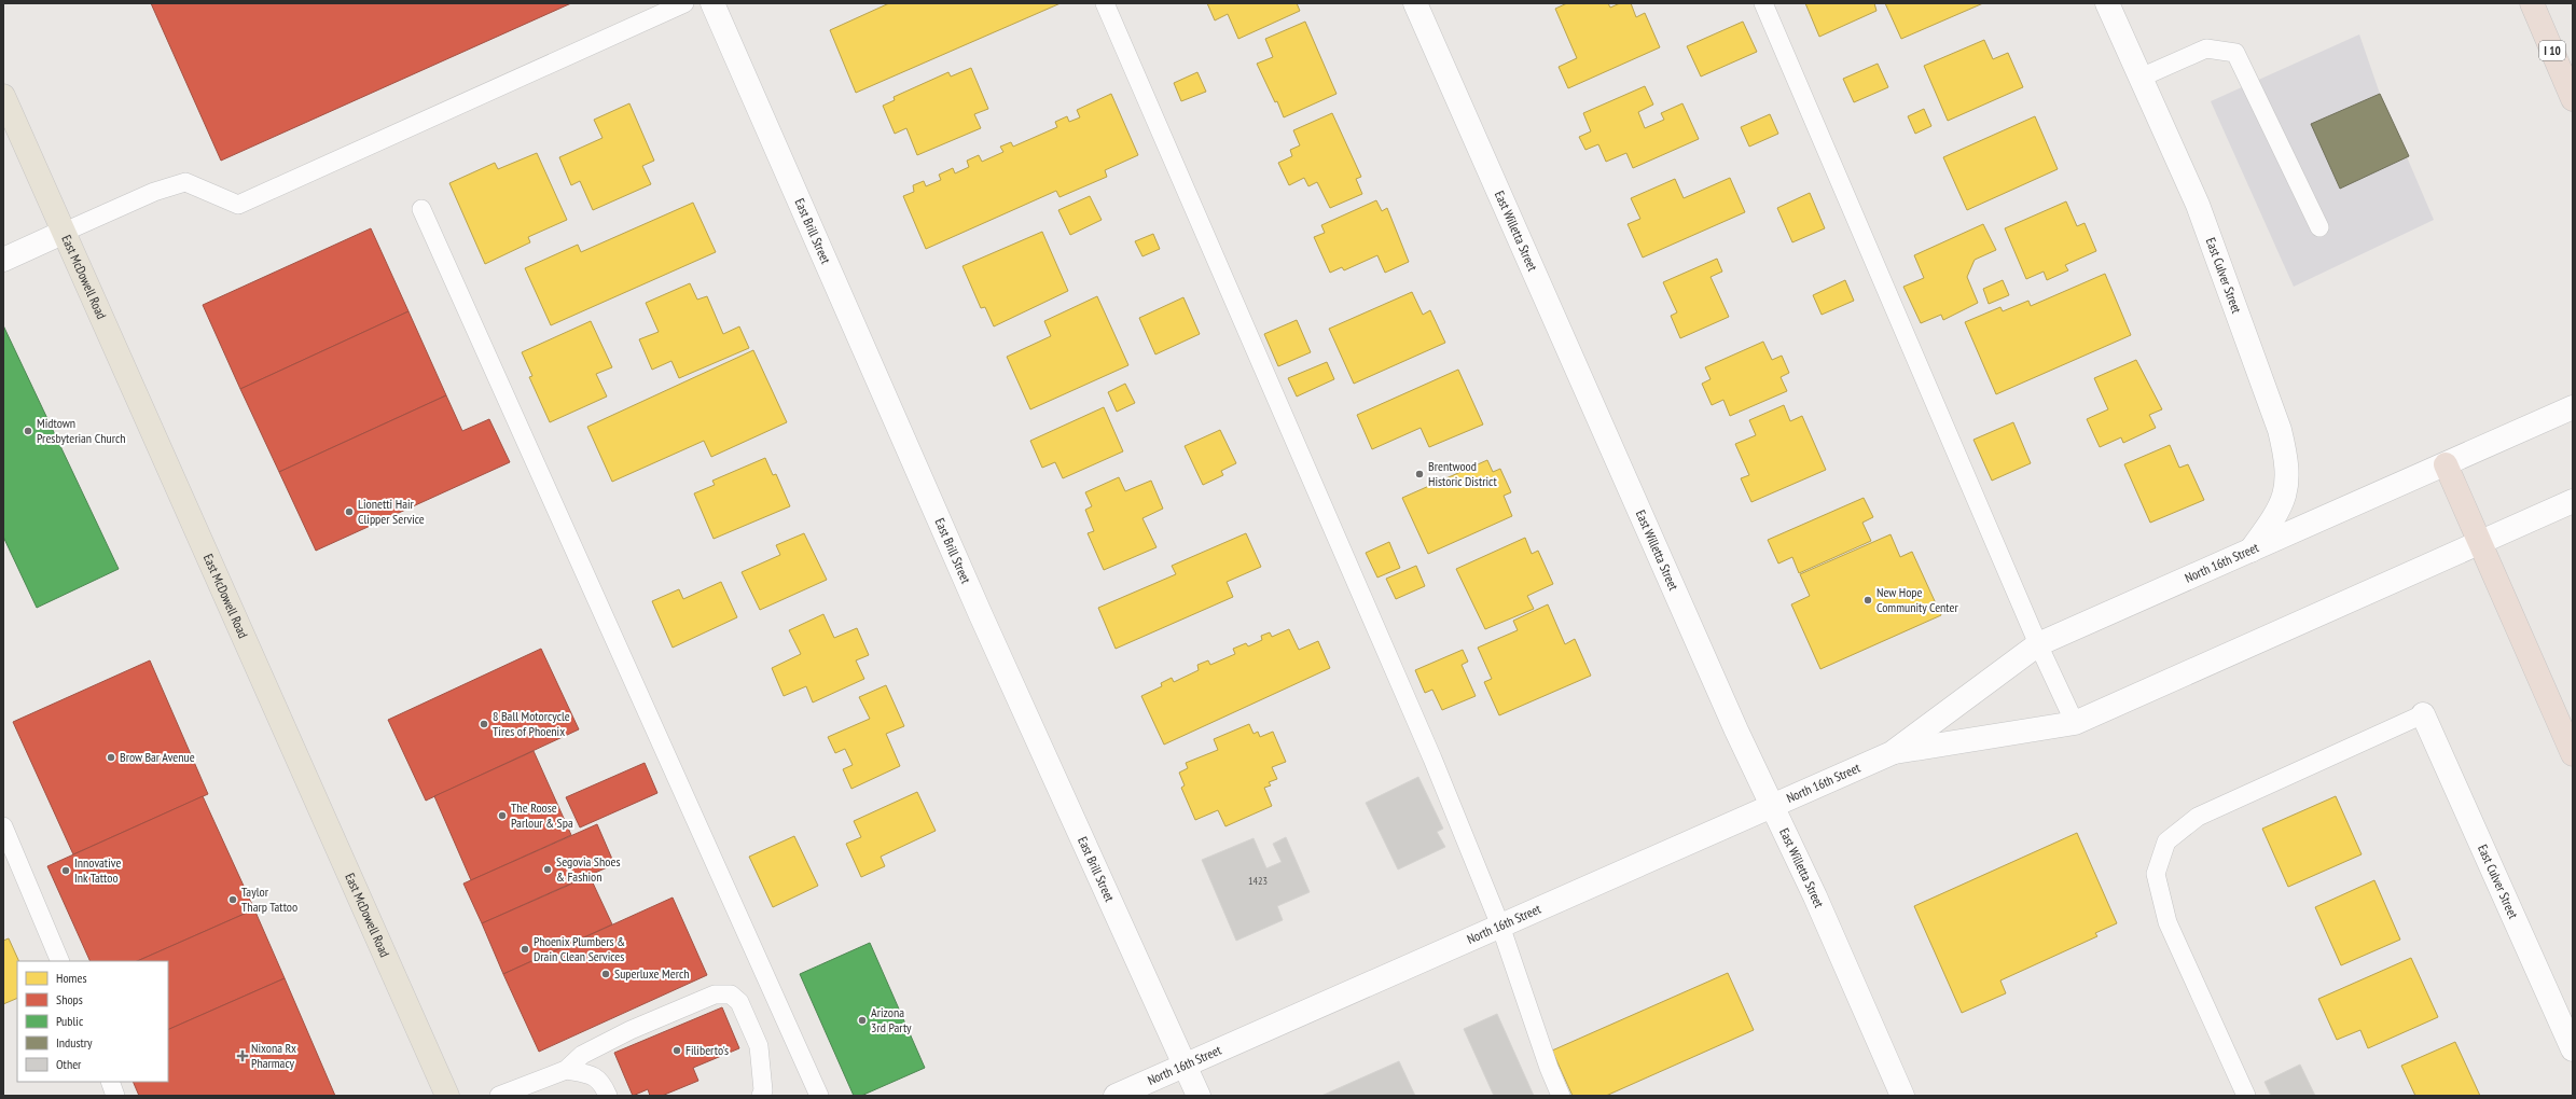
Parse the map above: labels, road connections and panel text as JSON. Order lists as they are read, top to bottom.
{
  "streets": {
    "highway": ["I 10"],
    "main road": ["East McDowell Road"],
    "street": [
      "East Willetta Street",
      "East Brill Street",
      "East Culver Street",
      "North 16th Street"
    ]
  },
  "crossings": [
    ["East Willetta Street", "North 16th Street"],
    ["East Brill Street", "North 16th Street"],
    ["East Culver Street", "North 16th Street"]
  ],
  "places": {
    "other": [
      "Midtown Presbyterian Church",
      "Brentwood Historic District",
      "Lionetti Hair Clipper Service",
      "New Hope Community Center",
      "8 Ball Motorcycle Tires of Phoenix",
      "Brow Bar Avenue",
      "The Roose Parlour & Spa",
      "Segovia Shoes & Fashion",
      "Innovative Ink Tattoo",
      "Taylor Tharp Tattoo",
      "Phoenix Plumbers & Drain Clean Services",
      "Superluxe Merch",
      "Arizona 3rd Party",
      "Filiberto's"
    ],
    "health": ["Nixona Rx Pharmacy"]
  },
  "house_numbers": ["1423"],
  "legend": [
    "Homes",
    "Shops",
    "Public",
    "Industry",
    "Other"
  ]
}
